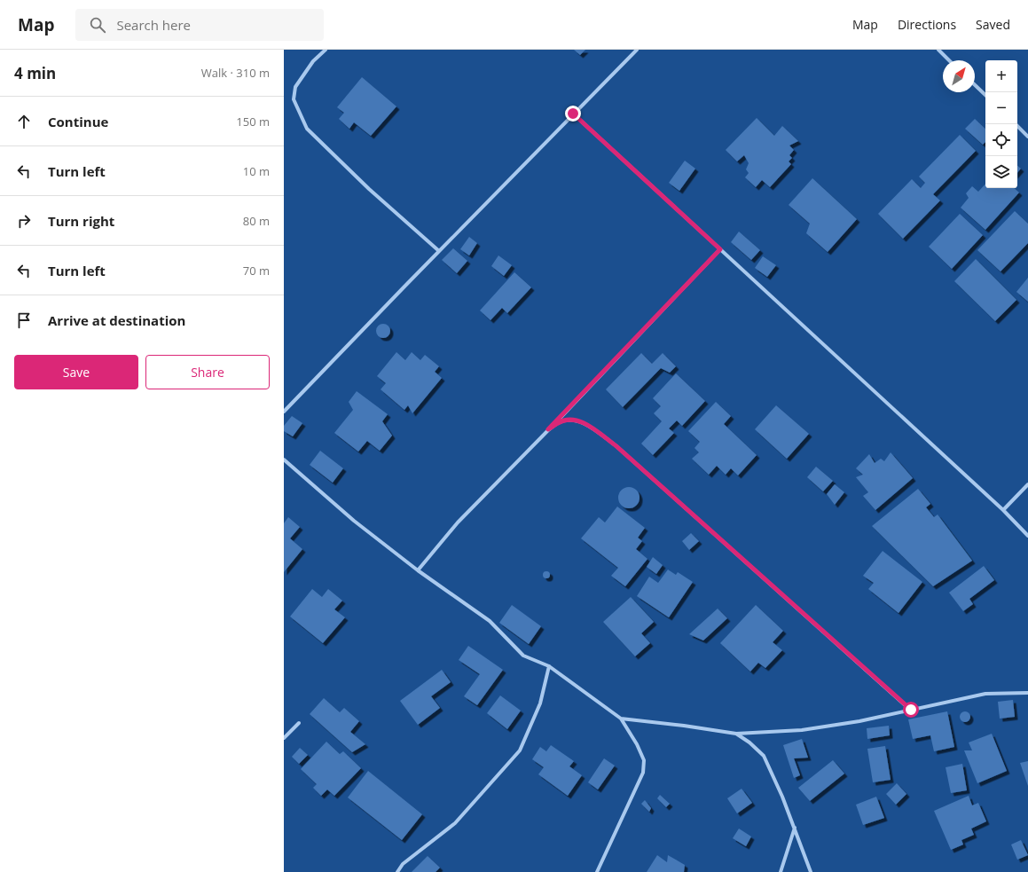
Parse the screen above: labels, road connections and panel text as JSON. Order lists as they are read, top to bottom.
{
  "north": "top right",
  "page": {
    "header": "Map",
    "search": "Search here",
    "nav": ["Map", "Directions", "Saved"],
    "heading": ["4 min", "Walk · 310 m"],
    "map_buttons": ["+", "−"],
    "list": [
      ["Continue", "150 m"],
      ["Turn left", "10 m"],
      ["Turn right", "80 m"],
      ["Turn left", "70 m"],
      "Arrive at destination"
    ],
    "buttons": ["Save", "Share"]
  }
}
